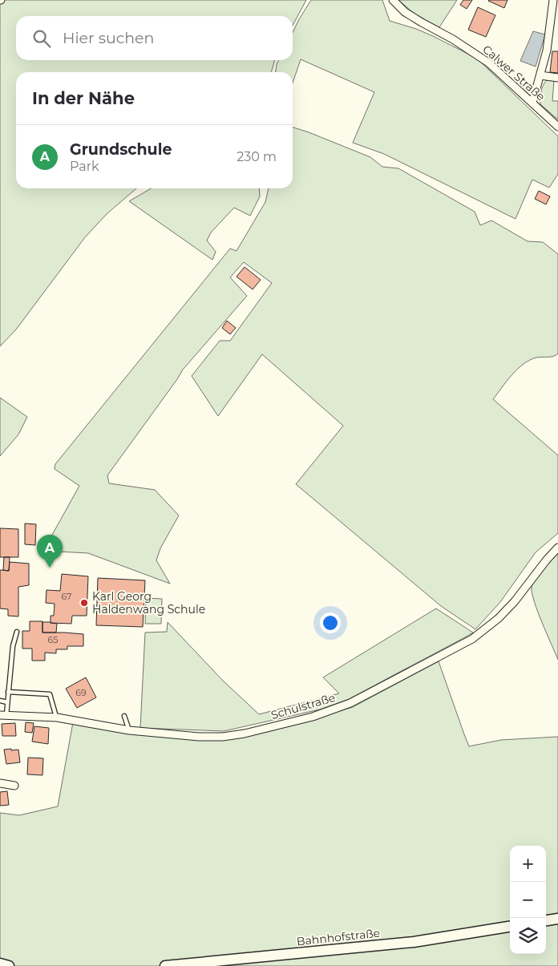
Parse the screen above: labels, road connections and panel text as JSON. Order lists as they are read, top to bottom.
{
  "streets": {
    "street": ["Calwer Straße", "Schulstraße", "Bahnhofstraße"]
  },
  "places": ["Karl Georg Haldenwang Schule"],
  "house_numbers": ["67", "65", "69"],
  "page": {
    "search": "Hier suchen",
    "heading": "In der Nähe",
    "list": [
      {
        "mark": "A",
        "name": "Grundschule",
        "note": "Park",
        "value": "230 m"
      }
    ],
    "pins": "A",
    "map_buttons": ["+", "−"]
  }
}
